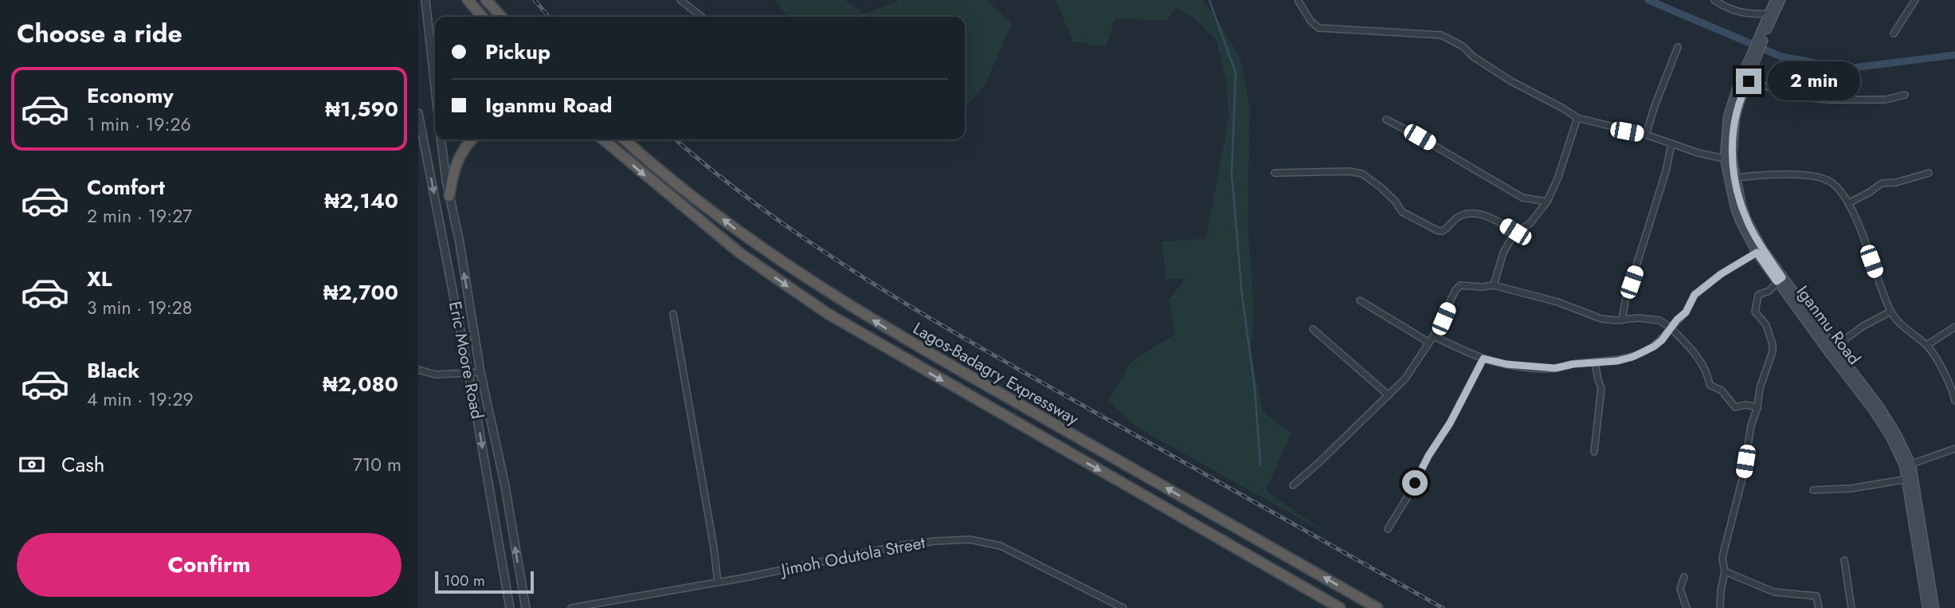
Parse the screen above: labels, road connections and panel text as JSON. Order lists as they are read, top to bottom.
{
  "streets": {
    "highway": ["Lagos-Badagry Expressway"],
    "main road": ["Iganmu Road"],
    "street": ["Eric Moore Road", "Jimoh Odutola Street"]
  },
  "scale_bar": "100 m",
  "page": {
    "heading": "Choose a ride",
    "banner": ["Pickup", "Iganmu Road"],
    "bubble": "2 min",
    "list": [
      {
        "name": "Economy",
        "note": "1 min · 19:26",
        "value": "₦1,590"
      },
      {
        "name": "Comfort",
        "note": "2 min · 19:27",
        "value": "₦2,140"
      },
      {
        "name": "XL",
        "note": "3 min · 19:28",
        "value": "₦2,700"
      },
      {
        "name": "Black",
        "note": "4 min · 19:29",
        "value": "₦2,080"
      }
    ],
    "pay": ["Cash", "710 m"],
    "buttons": "Confirm",
    "scale": "100 m"
  }
}
